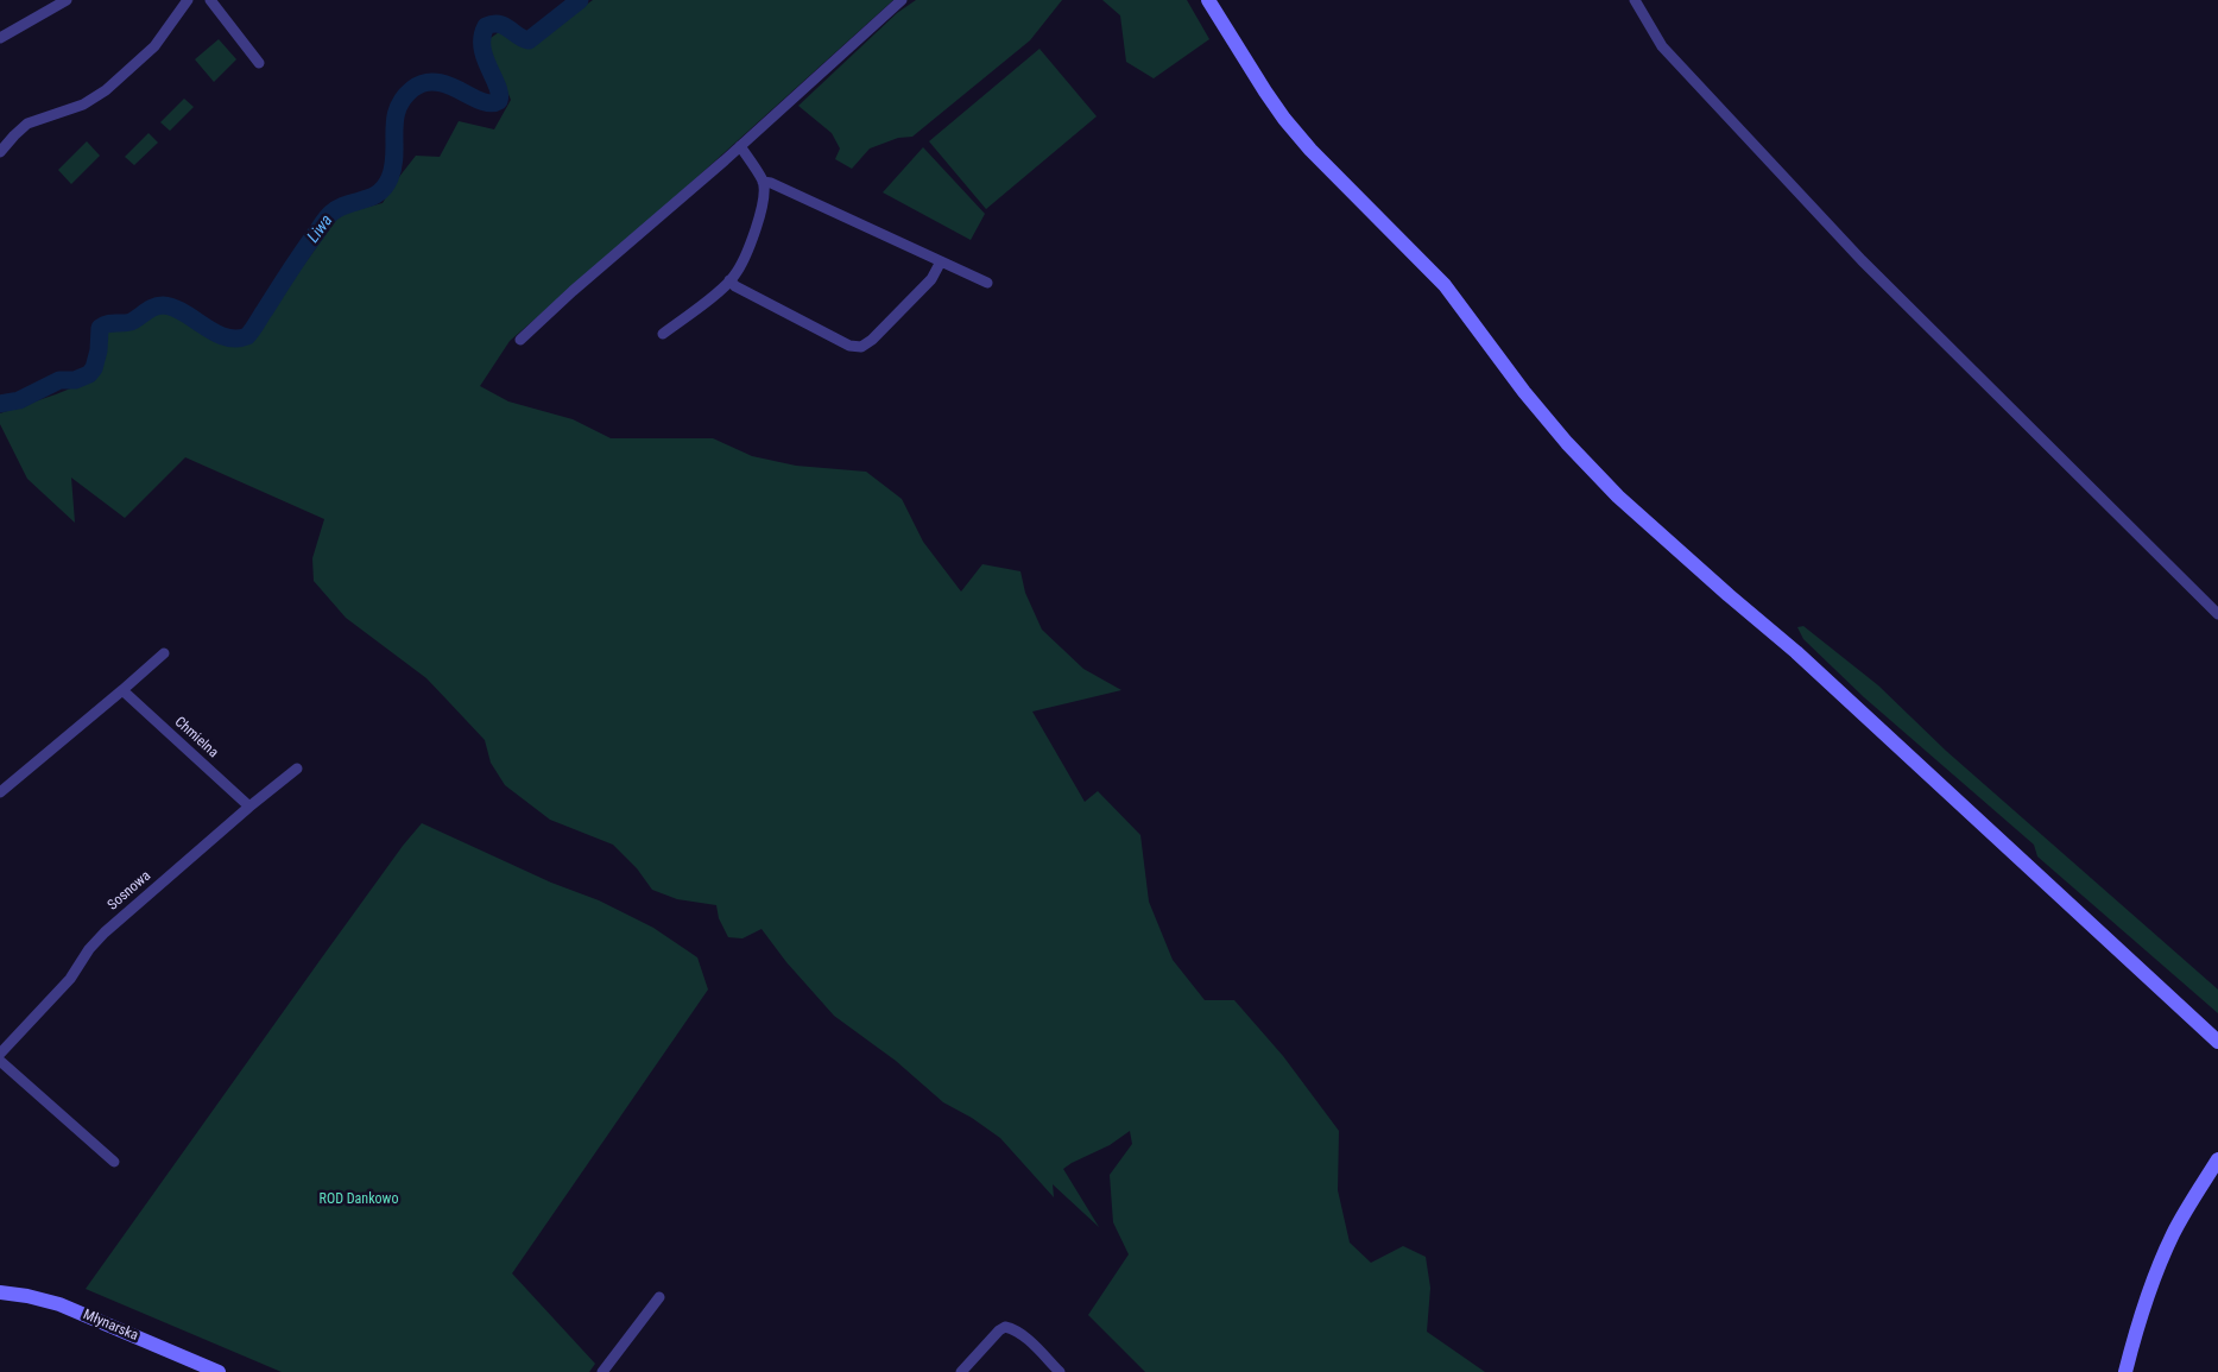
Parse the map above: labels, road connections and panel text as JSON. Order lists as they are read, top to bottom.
{
  "streets": {
    "main road": ["Młynarska"],
    "street": ["Chmielna", "Sosnowa"]
  },
  "crossings": [
    ["Chmielna", "Sosnowa"]
  ],
  "water": ["Liwa"],
  "parks": ["ROD Dankowo"]
}
